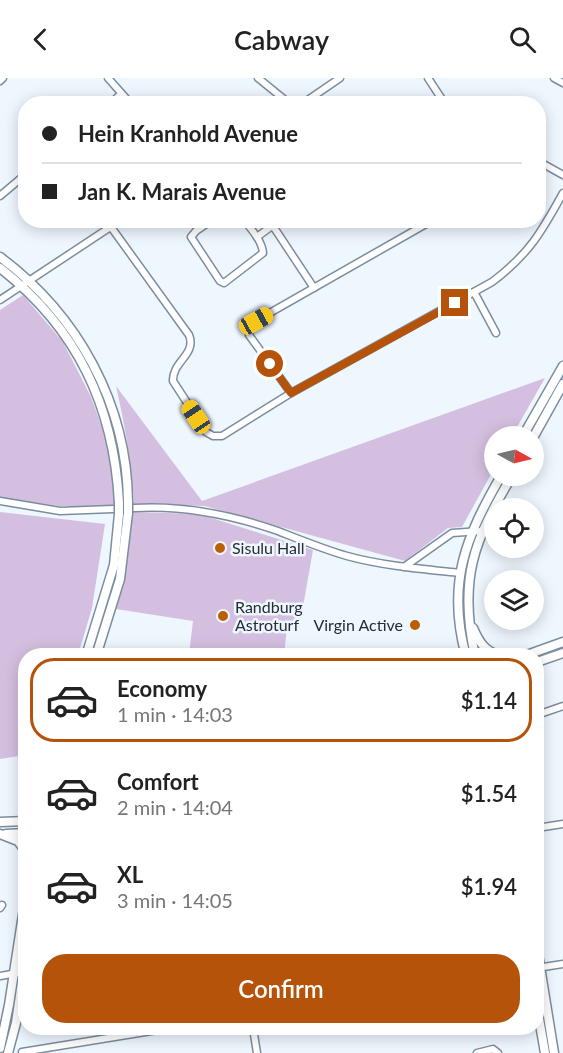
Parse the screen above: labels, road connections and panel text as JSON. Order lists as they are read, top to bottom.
{
  "places": ["Sisulu Hall", "Randburg Astroturf", "Virgin Active"],
  "north": "right",
  "page": {
    "header": "Cabway",
    "banner": ["Hein Kranhold Avenue", "Jan K. Marais Avenue"],
    "list": [
      {
        "name": "Economy",
        "note": "1 min · 14:03",
        "value": "$1.14"
      },
      {
        "name": "Comfort",
        "note": "2 min · 14:04",
        "value": "$1.54"
      },
      {
        "name": "XL",
        "note": "3 min · 14:05",
        "value": "$1.94"
      }
    ],
    "buttons": "Confirm"
  }
}
